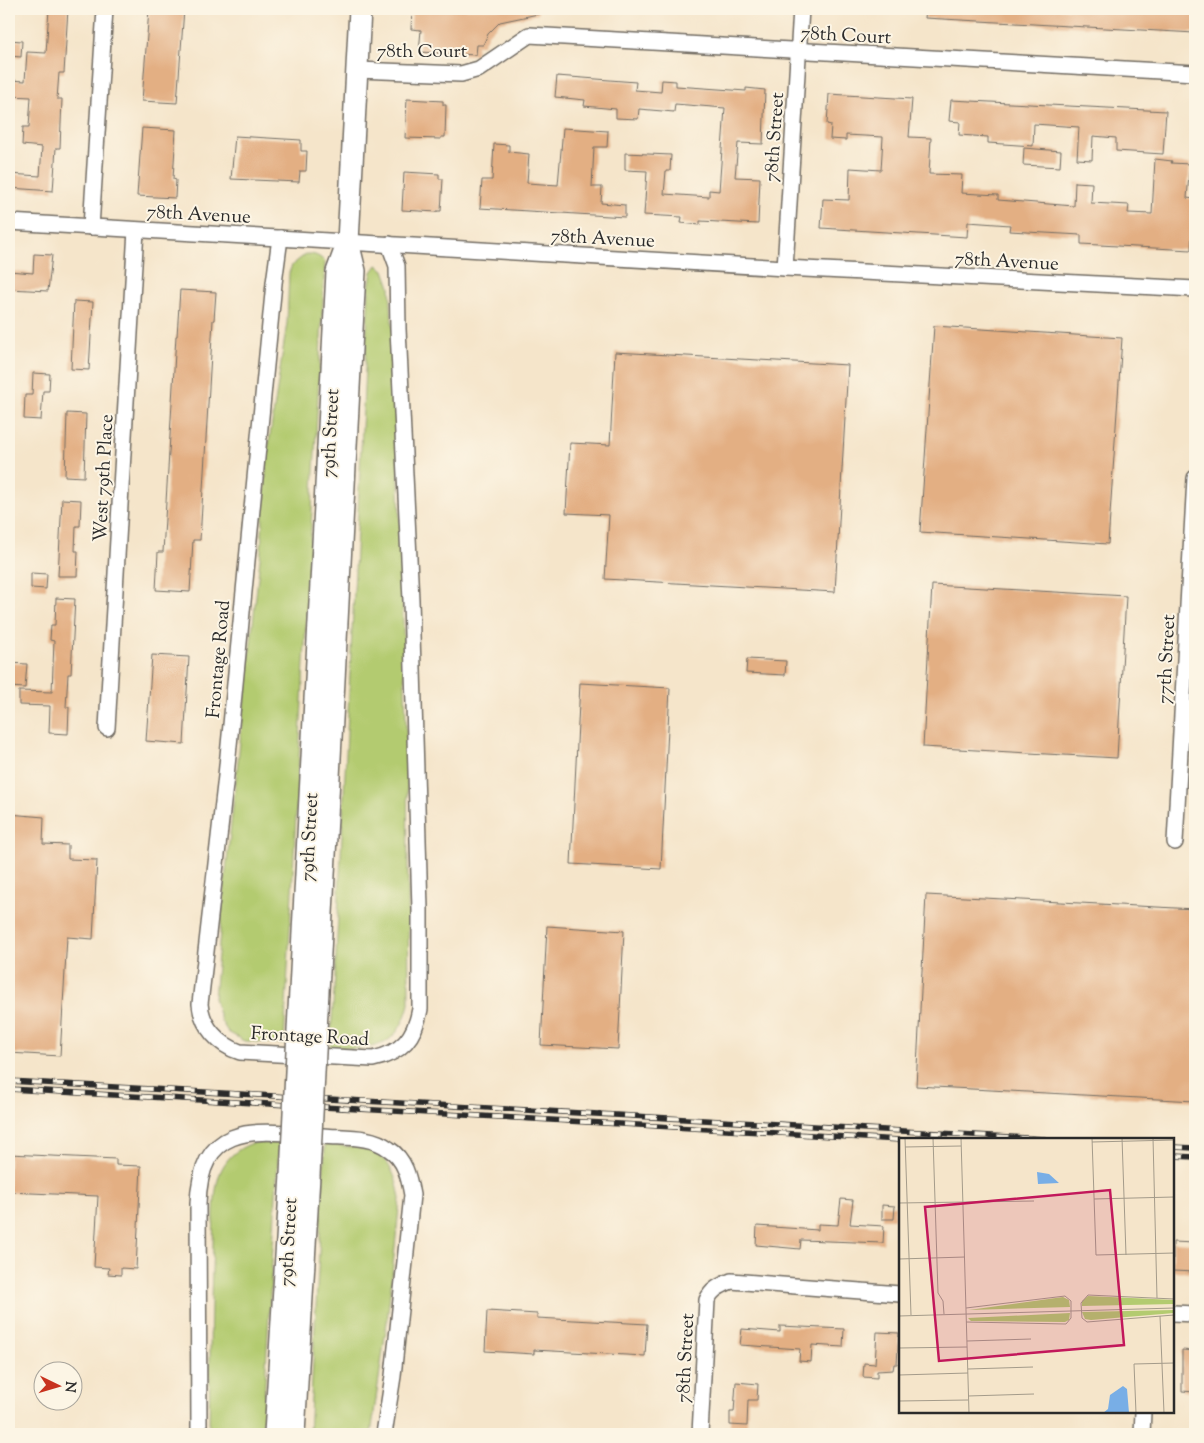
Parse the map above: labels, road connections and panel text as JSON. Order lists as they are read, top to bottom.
{
  "streets": {
    "main road": ["79th Street"],
    "street": [
      "78th Court",
      "78th Street",
      "78th Avenue",
      "West 79th Place",
      "Frontage Road",
      "77th Street"
    ]
  },
  "crossings": [
    ["78th Court", "78th Street"],
    ["78th Court", "79th Street"],
    ["78th Street", "78th Avenue"],
    ["78th Avenue", "79th Street"],
    ["78th Avenue", "West 79th Place"],
    ["78th Avenue", "Frontage Road"]
  ],
  "north": "right"
}
